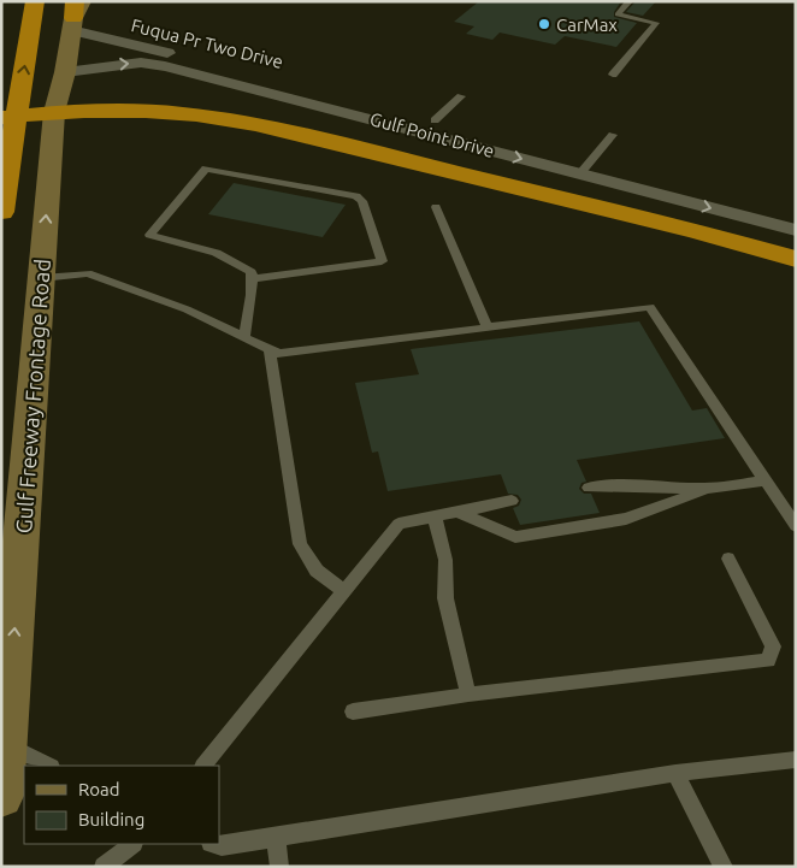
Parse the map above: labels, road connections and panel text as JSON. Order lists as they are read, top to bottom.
{
  "streets": {
    "main road": ["Gulf Freeway Frontage Road"],
    "street": ["Fuqua Pr Two Drive", "Gulf Point Drive"]
  },
  "crossings": [
    ["Fuqua Pr Two Drive", "Gulf Point Drive"],
    ["Fuqua Pr Two Drive", "Gulf Freeway Frontage Road"],
    ["Gulf Point Drive", "Gulf Freeway Frontage Road"]
  ],
  "one_way": ["Gulf Freeway Frontage Road"],
  "places": ["CarMax"],
  "legend": ["Road", "Building"]
}
